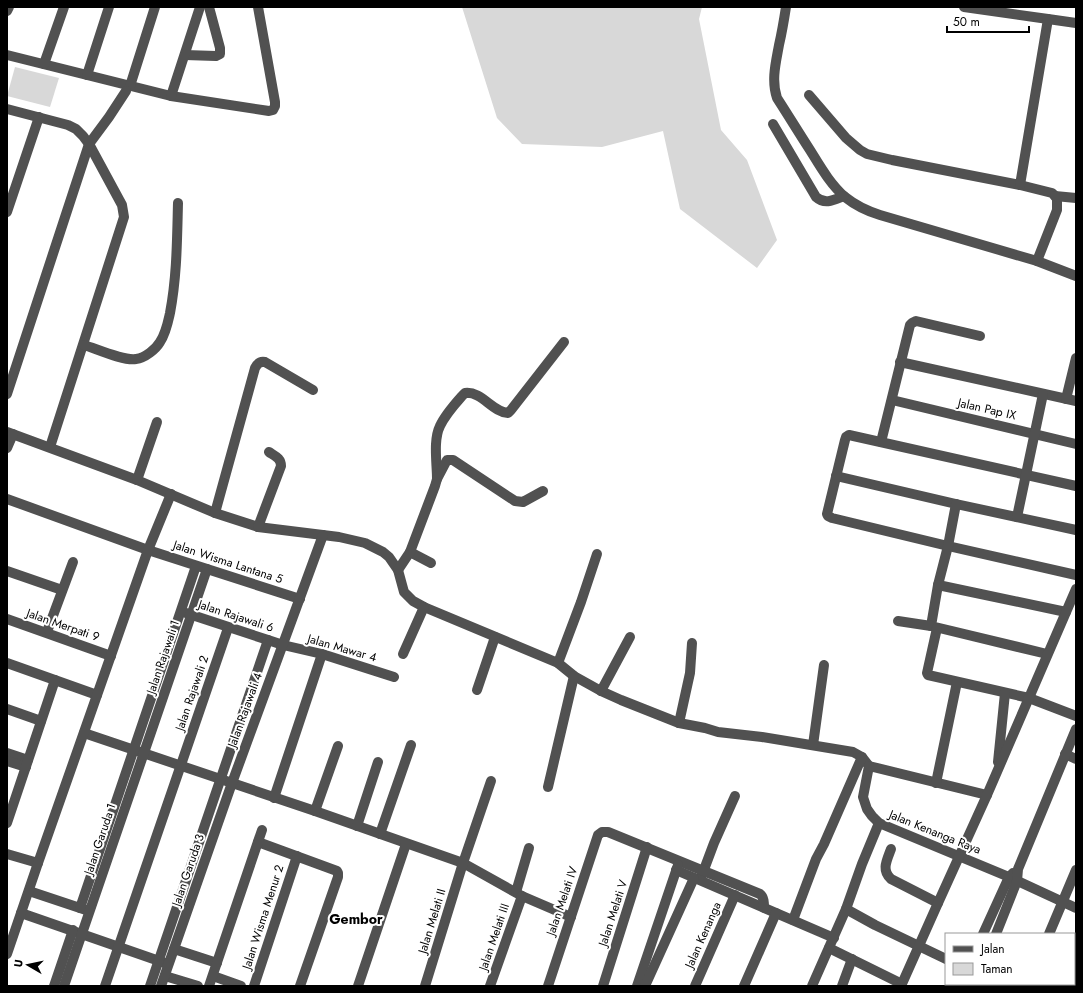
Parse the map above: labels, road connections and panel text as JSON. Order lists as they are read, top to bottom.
{
  "streets": {
    "street": [
      "Jalan Pap IX",
      "Jalan Wisma Lantana 5",
      "Jalan Rajawali 6",
      "Jalan Merpati 9",
      "Jalan Mawar 4",
      "Jalan Rajawali 1",
      "Jalan Rajawali 2",
      "Jalan Rajawali 4",
      "Jalan Kenanga Raya",
      "Jalan Garuda 1",
      "Jalan Garuda 3",
      "Jalan Melati IV",
      "Jalan Melati V",
      "Jalan Wisma Menur 2",
      "Jalan Melati II",
      "Jalan Kenanga",
      "Jalan Melati III"
    ]
  },
  "crossings": [
    ["Jalan Wisma Lantana 5", "Jalan Rajawali 1"],
    ["Jalan Wisma Lantana 5", "Jalan Rajawali 4"],
    ["Jalan Rajawali 6", "Jalan Mawar 4"],
    ["Jalan Rajawali 6", "Jalan Rajawali 1"],
    ["Jalan Rajawali 6", "Jalan Rajawali 2"],
    ["Jalan Rajawali 6", "Jalan Rajawali 4"],
    ["Jalan Rajawali 6", "Jalan Garuda 3"],
    ["Jalan Mawar 4", "Jalan Rajawali 4"],
    ["Jalan Rajawali 1", "Jalan Garuda 1"],
    ["Jalan Rajawali 4", "Jalan Garuda 3"],
    ["Jalan Melati IV", "Jalan Melati V"]
  ],
  "districts": ["Gembor"],
  "legend": ["Jalan", "Taman"],
  "scale_bar": "50 m",
  "north": "left"
}
